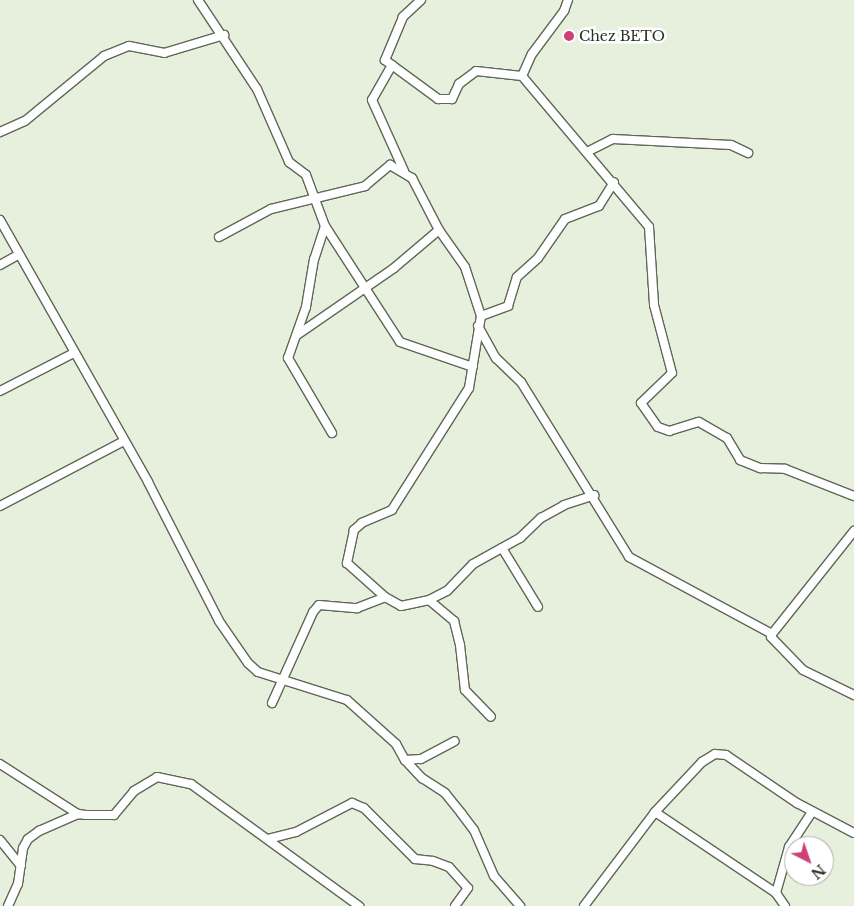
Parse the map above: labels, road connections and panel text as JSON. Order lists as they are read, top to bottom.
{
  "places": ["Chez BETO"],
  "north": "bottom right"
}
